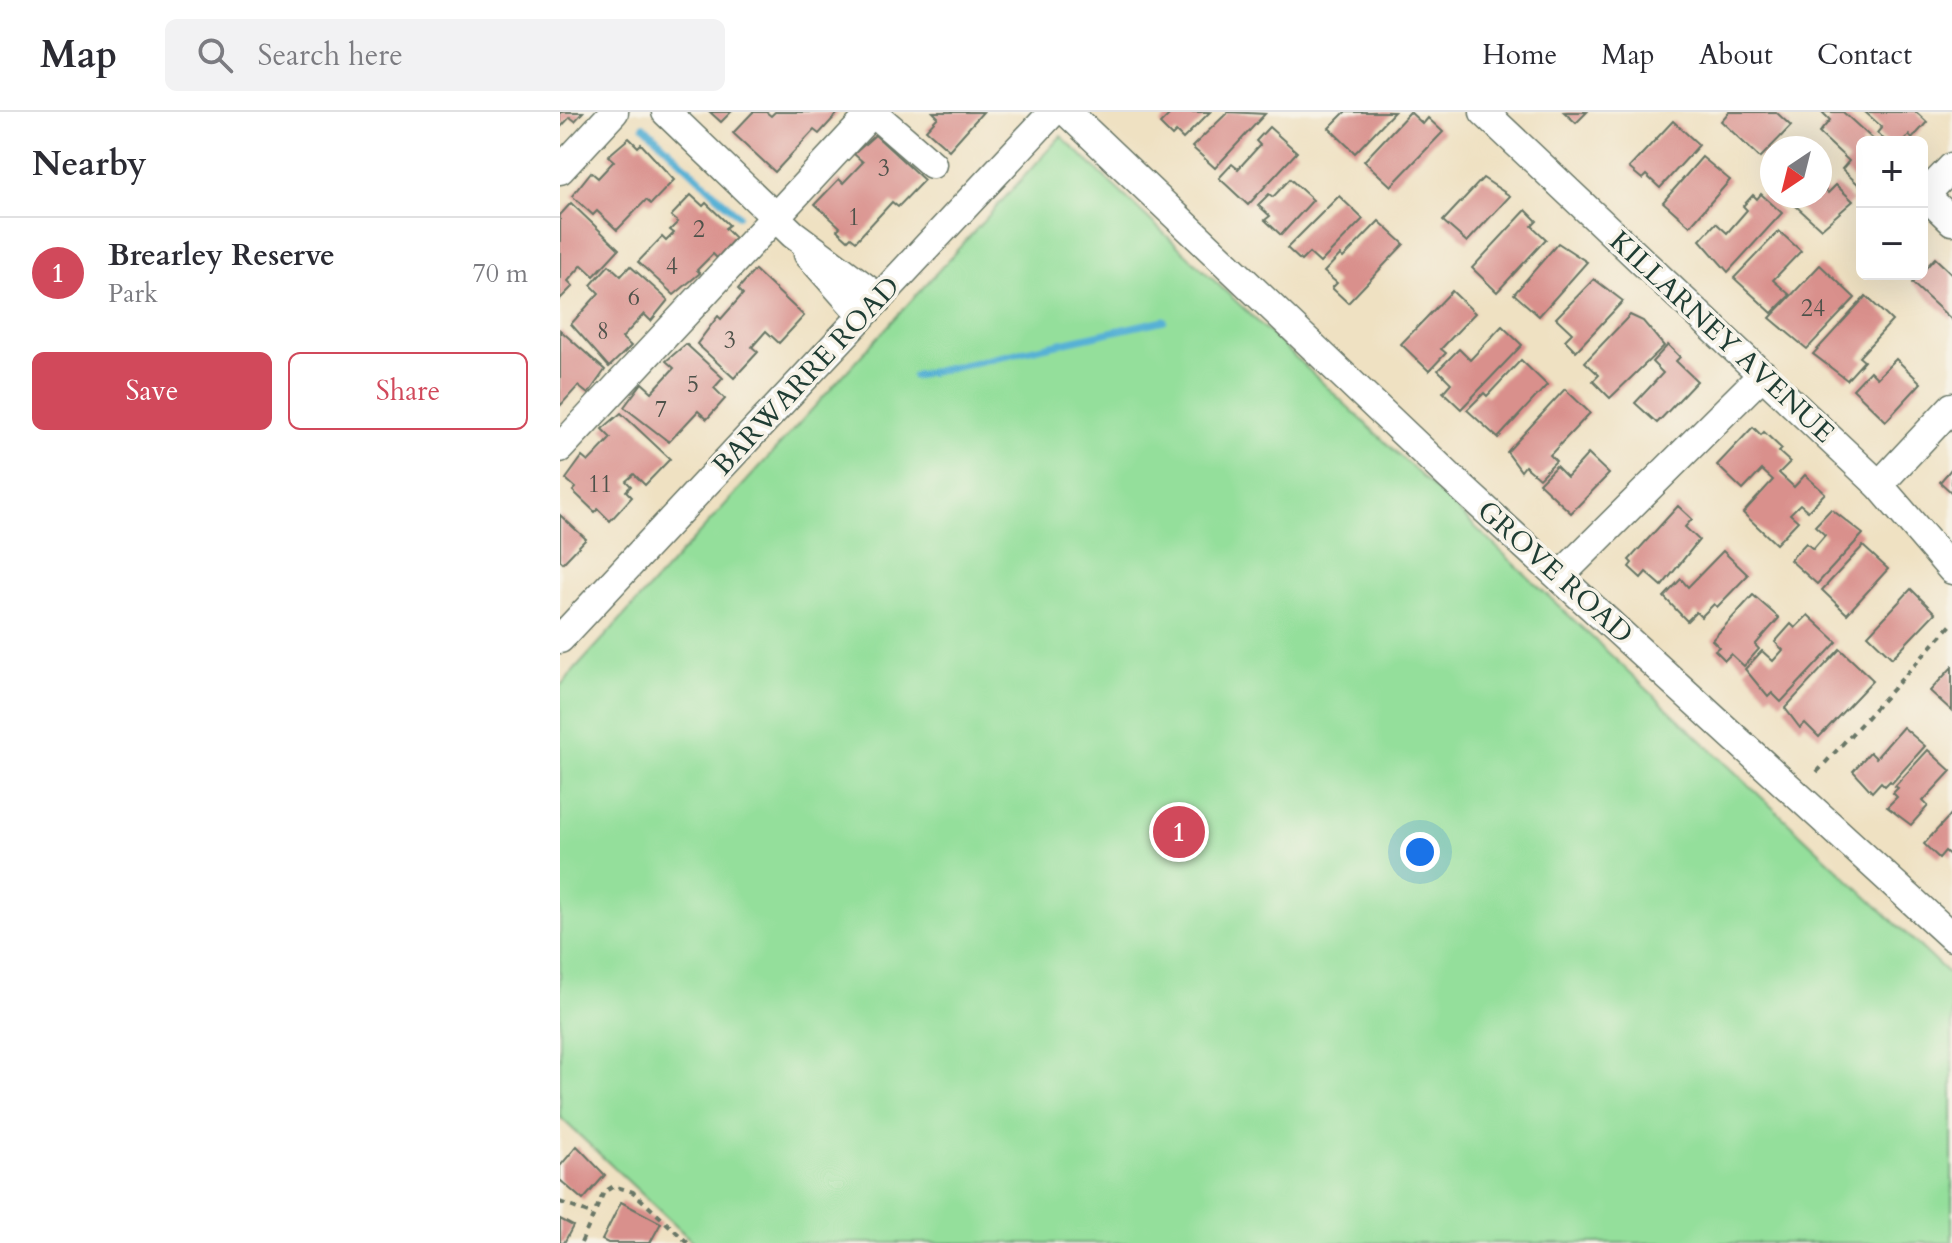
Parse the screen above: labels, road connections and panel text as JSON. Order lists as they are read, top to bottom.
{
  "streets": {
    "street": ["KILLARNEY AVENUE", "BARWARRE ROAD", "GROVE ROAD"]
  },
  "crossings": [
    ["BARWARRE ROAD", "GROVE ROAD"]
  ],
  "house_numbers": [
    "3",
    "1",
    "2",
    "4",
    "6",
    "24",
    "8",
    "3",
    "5",
    "7",
    "11"
  ],
  "north": "bottom left",
  "page": {
    "header": "Map",
    "search": "Search here",
    "nav": [
      "Home",
      "Map",
      "About",
      "Contact"
    ],
    "heading": "Nearby",
    "map_buttons": ["+", "−"],
    "list": [
      {
        "mark": "1",
        "name": "Brearley Reserve",
        "note": "Park",
        "value": "70 m"
      }
    ],
    "buttons": ["Save", "Share"],
    "pins": "1"
  }
}
